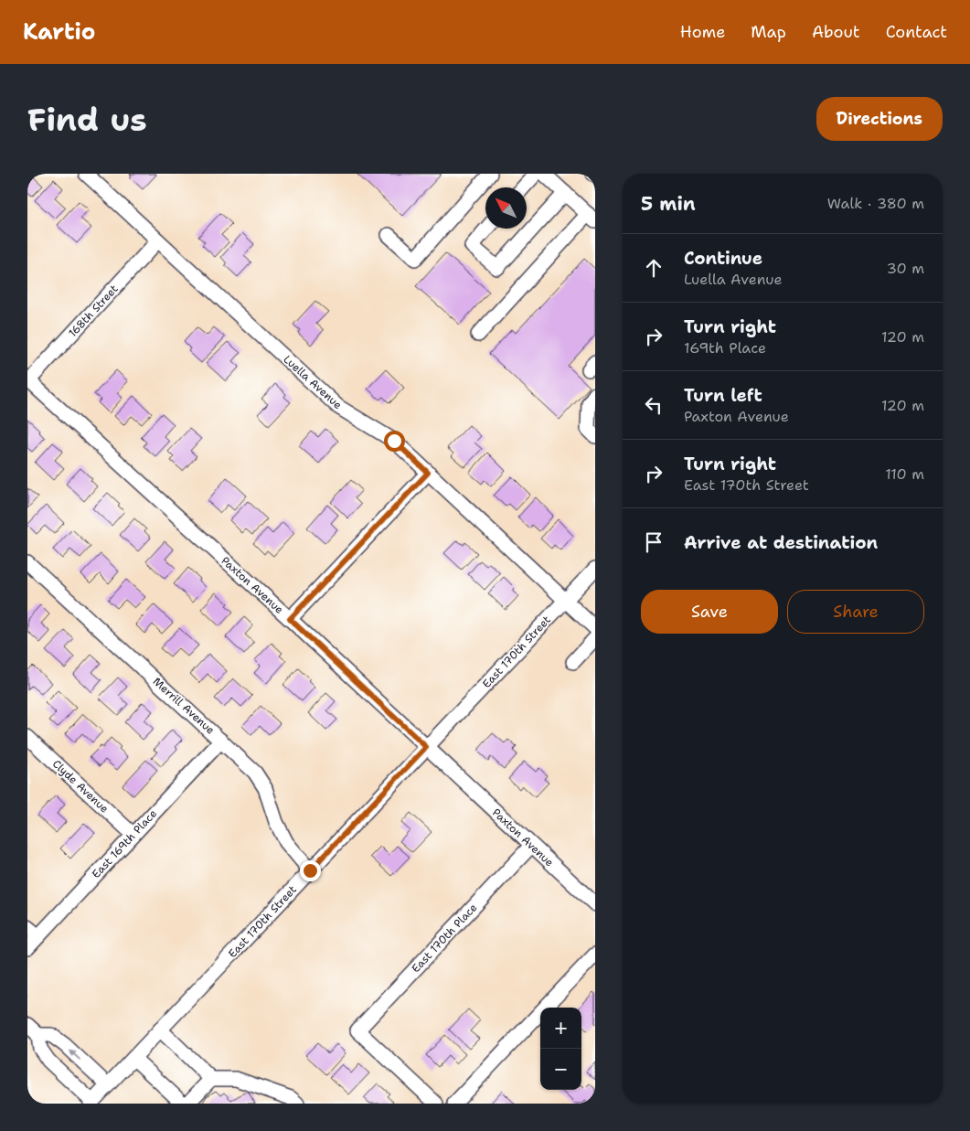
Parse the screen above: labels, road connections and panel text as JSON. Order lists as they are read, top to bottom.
{
  "streets": {
    "street": [
      "168th Street",
      "Luella Avenue",
      "Paxton Avenue",
      "East 170th Street",
      "Merrill Avenue",
      "Clyde Avenue",
      "East 169th Place",
      "East 170th Place"
    ]
  },
  "crossings": [
    ["168th Street", "Luella Avenue"],
    ["168th Street", "Paxton Avenue"],
    ["Luella Avenue", "East 170th Street"],
    ["Paxton Avenue", "East 170th Street"],
    ["Paxton Avenue", "East 170th Place"],
    ["East 170th Street", "Merrill Avenue"],
    ["Merrill Avenue", "East 169th Place"],
    ["Clyde Avenue", "East 169th Place"]
  ],
  "north": "top left",
  "page": {
    "header": "Kartio",
    "nav": [
      "Home",
      "Map",
      "About",
      "Contact"
    ],
    "buttons": [
      "Directions",
      ["Save", "Share"]
    ],
    "title": "Find us",
    "heading": ["5 min", "Walk · 380 m"],
    "list": [
      ["Continue", "Luella Avenue", "30 m"],
      ["Turn right", "169th Place", "120 m"],
      ["Turn left", "Paxton Avenue", "120 m"],
      ["Turn right", "East 170th Street", "110 m"],
      "Arrive at destination"
    ],
    "map_buttons": ["+", "−"]
  }
}
